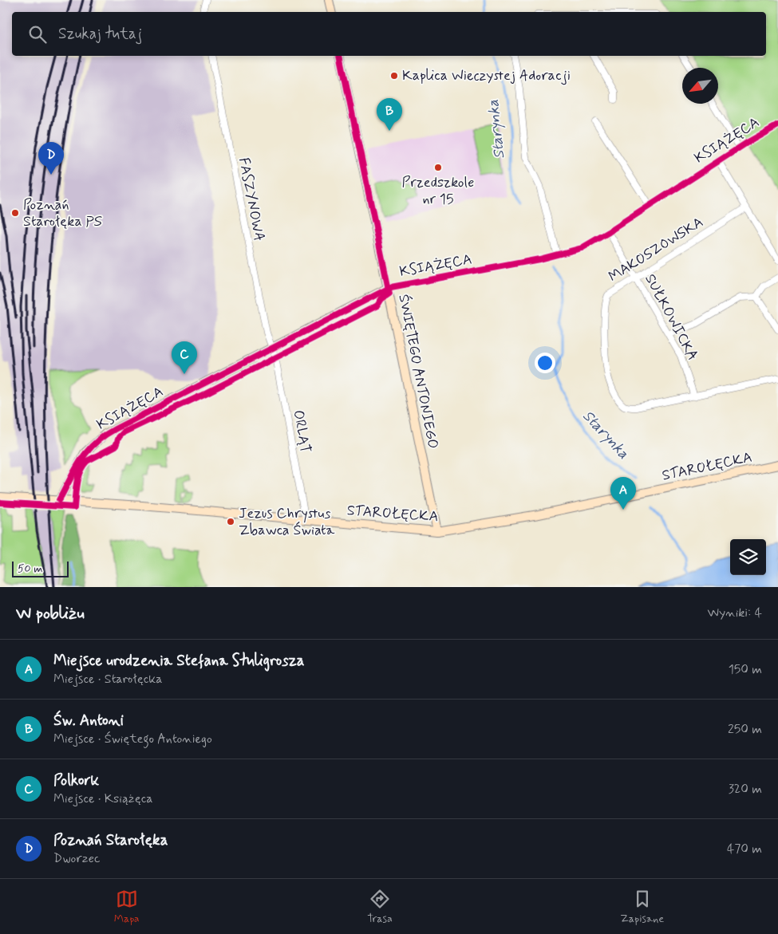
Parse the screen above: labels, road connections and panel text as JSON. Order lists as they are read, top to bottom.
{
  "streets": {
    "street": [
      "KSIĄŻĘCA",
      "FASZYNOWA",
      "MAKOSZOWSKA",
      "SUŁKOWICKA",
      "ŚWIĘTEGO ANTONIEGO",
      "ORLĄT",
      "STAROŁĘCKA"
    ]
  },
  "crossings": [
    ["KSIĄŻĘCA", "FASZYNOWA"],
    ["KSIĄŻĘCA", "SUŁKOWICKA"],
    ["KSIĄŻĘCA", "ŚWIĘTEGO ANTONIEGO"],
    ["KSIĄŻĘCA", "ORLĄT"],
    ["KSIĄŻĘCA", "STAROŁĘCKA"],
    ["FASZYNOWA", "ORLĄT"],
    ["MAKOSZOWSKA", "SUŁKOWICKA"],
    ["ŚWIĘTEGO ANTONIEGO", "STAROŁĘCKA"],
    ["ORLĄT", "STAROŁĘCKA"]
  ],
  "water": ["Starynka"],
  "places": [
    "Kaplica Wieczystej Adoracji",
    "Przedszkole nr 15",
    "Poznań Starołęka PS",
    "Jezus Chrystus Zbawca Świata"
  ],
  "scale_bar": "50 m",
  "north": "bottom left",
  "page": {
    "search": "Szukaj tutaj",
    "pins": [
      "B",
      "D",
      "C",
      "A"
    ],
    "scale": "50 m",
    "heading": ["W pobliżu", "Wyniki: 4"],
    "list": [
      {
        "mark": "A",
        "name": "Miejsce urodzenia Stefana Stuligrosza",
        "note": "Miejsce · Starołęcka",
        "value": "150 m"
      },
      {
        "mark": "B",
        "name": "Św. Antoni",
        "note": "Miejsce · Świętego Antoniego",
        "value": "250 m"
      },
      {
        "mark": "C",
        "name": "Polkork",
        "note": "Miejsce · Książęca",
        "value": "320 m"
      },
      {
        "mark": "D",
        "name": "Poznań Starołęka",
        "note": "Dworzec",
        "value": "470 m"
      }
    ],
    "nav": ["Mapa", "Trasa", "Zapisane"]
  }
}
